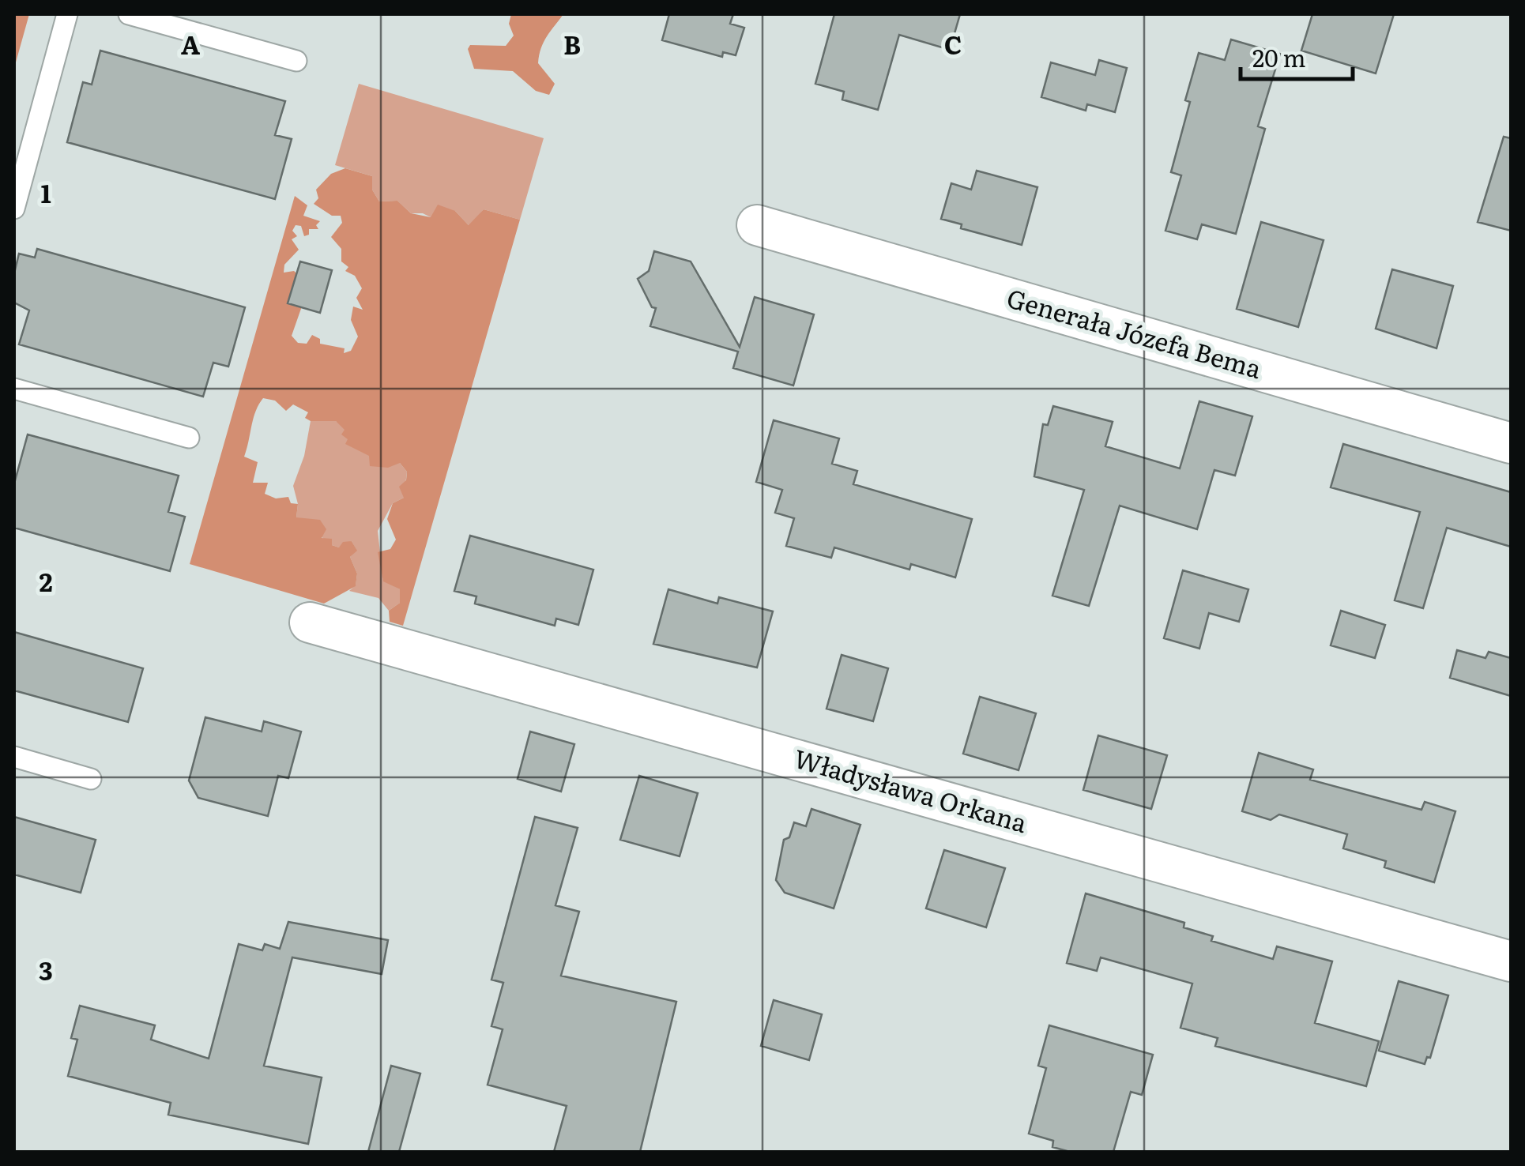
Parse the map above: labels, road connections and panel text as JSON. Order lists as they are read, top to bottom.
{
  "streets": {
    "street": ["Generała Józefa Bema", "Władysława Orkana"]
  },
  "scale_bar": "20 m",
  "grid": {
    "columns": ["A", "B", "C"],
    "rows": ["1", "2", "3"]
  }
}
